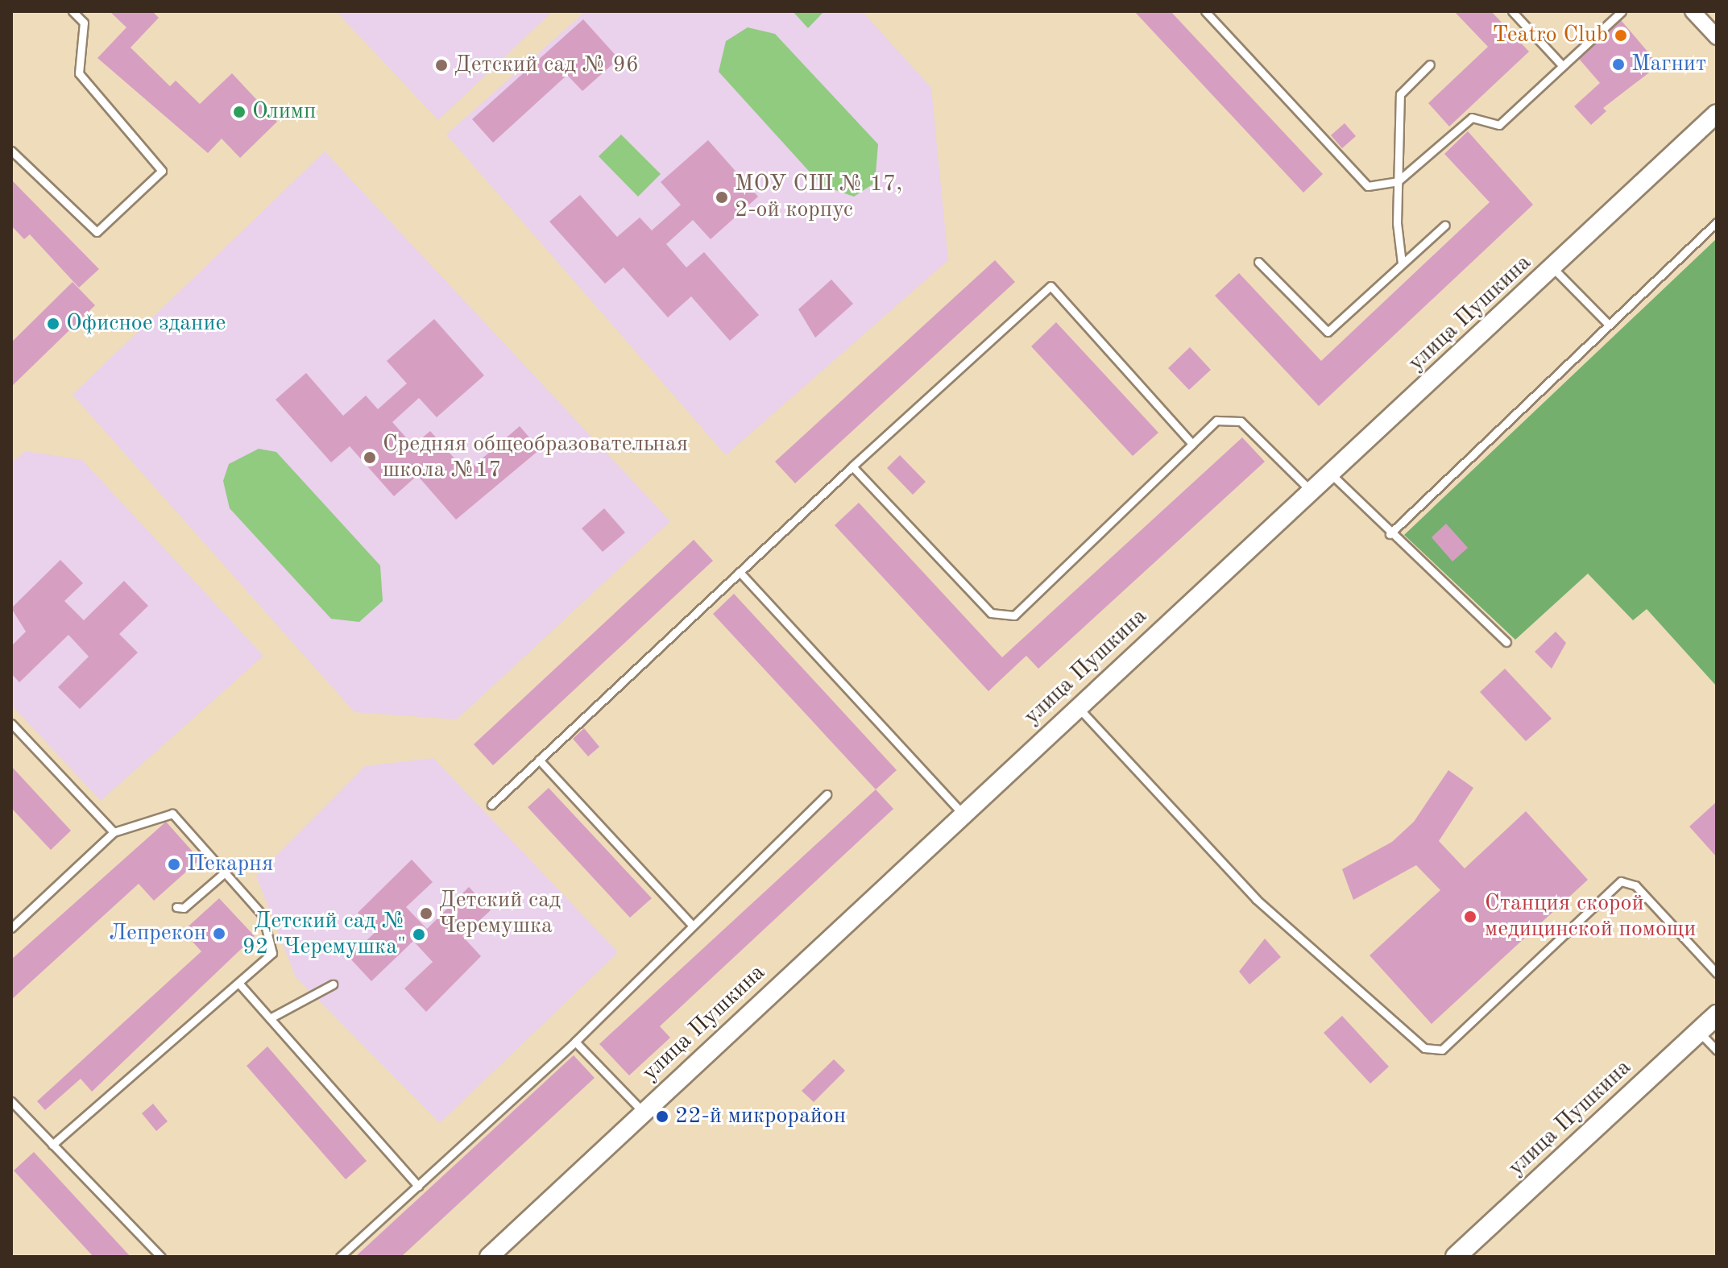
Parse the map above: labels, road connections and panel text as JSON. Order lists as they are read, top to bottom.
{
  "streets": {
    "main road": ["улица Пушкина"]
  },
  "places": [
    "Teatro Club",
    "Магнит",
    "Детский сад № 96",
    "Олимп",
    "МОУ СШ № 17, 2-ой корпус",
    "Офисное здание",
    "Средняя общеобразовательная школа №17",
    "Пекарня",
    "Детский сад Черемушка",
    "Станция скорой медицинской помощи",
    "Лепрекон",
    "Детский сад № 92 \"Черемушка\"",
    "22-й микрорайон"
  ]
}
